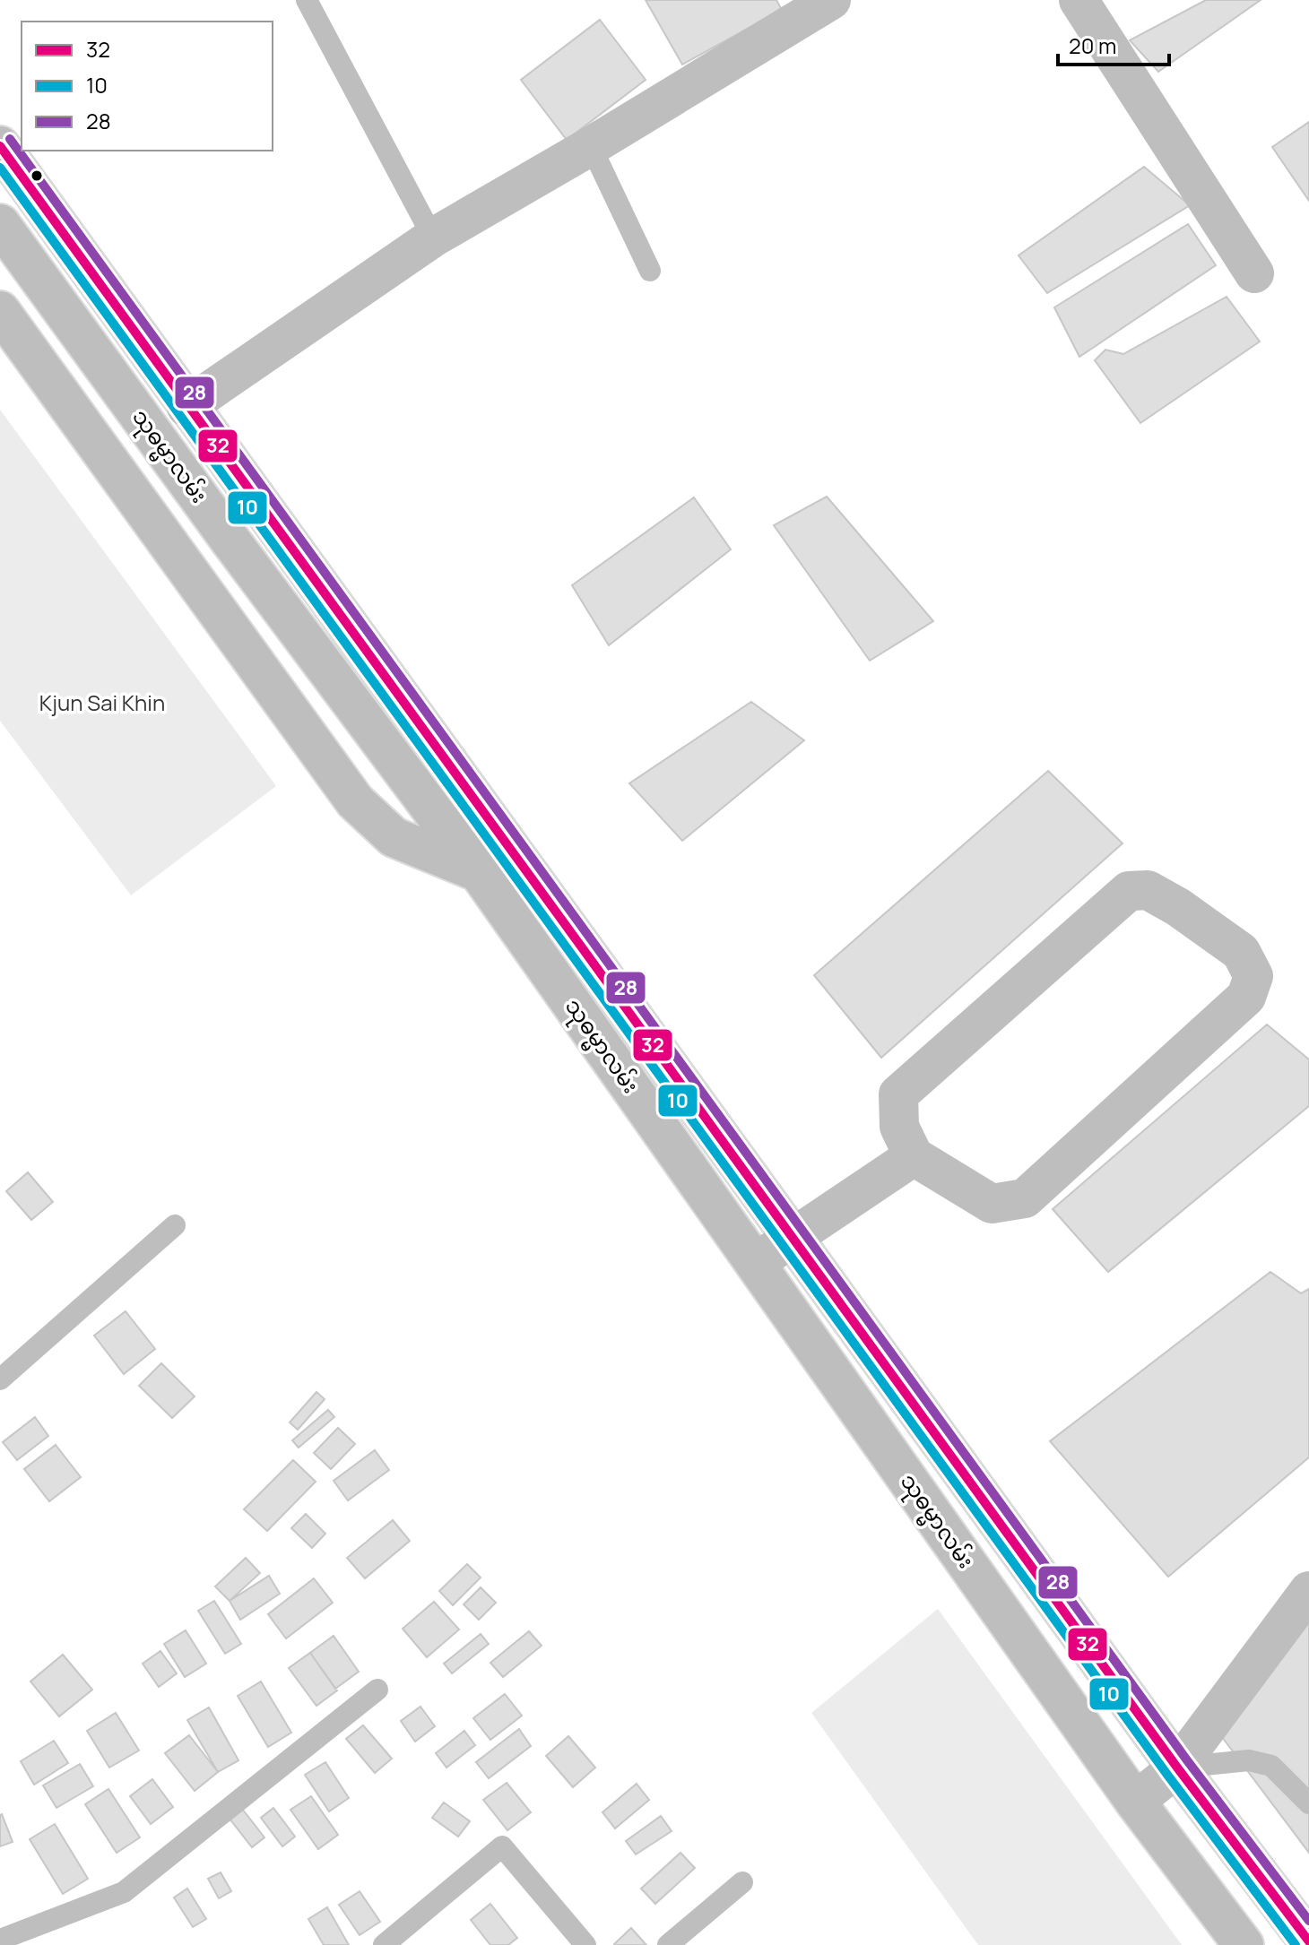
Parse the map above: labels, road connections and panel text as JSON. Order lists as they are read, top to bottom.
{
  "streets": {
    "main road": ["သုဓမ္မာလမ်း"]
  },
  "parks": ["Kjun Sai Khin"],
  "lines": ["transit line 28", "transit line 32", "transit line 10"],
  "legend": ["32", "10", "28"],
  "scale_bar": "20 m"
}
